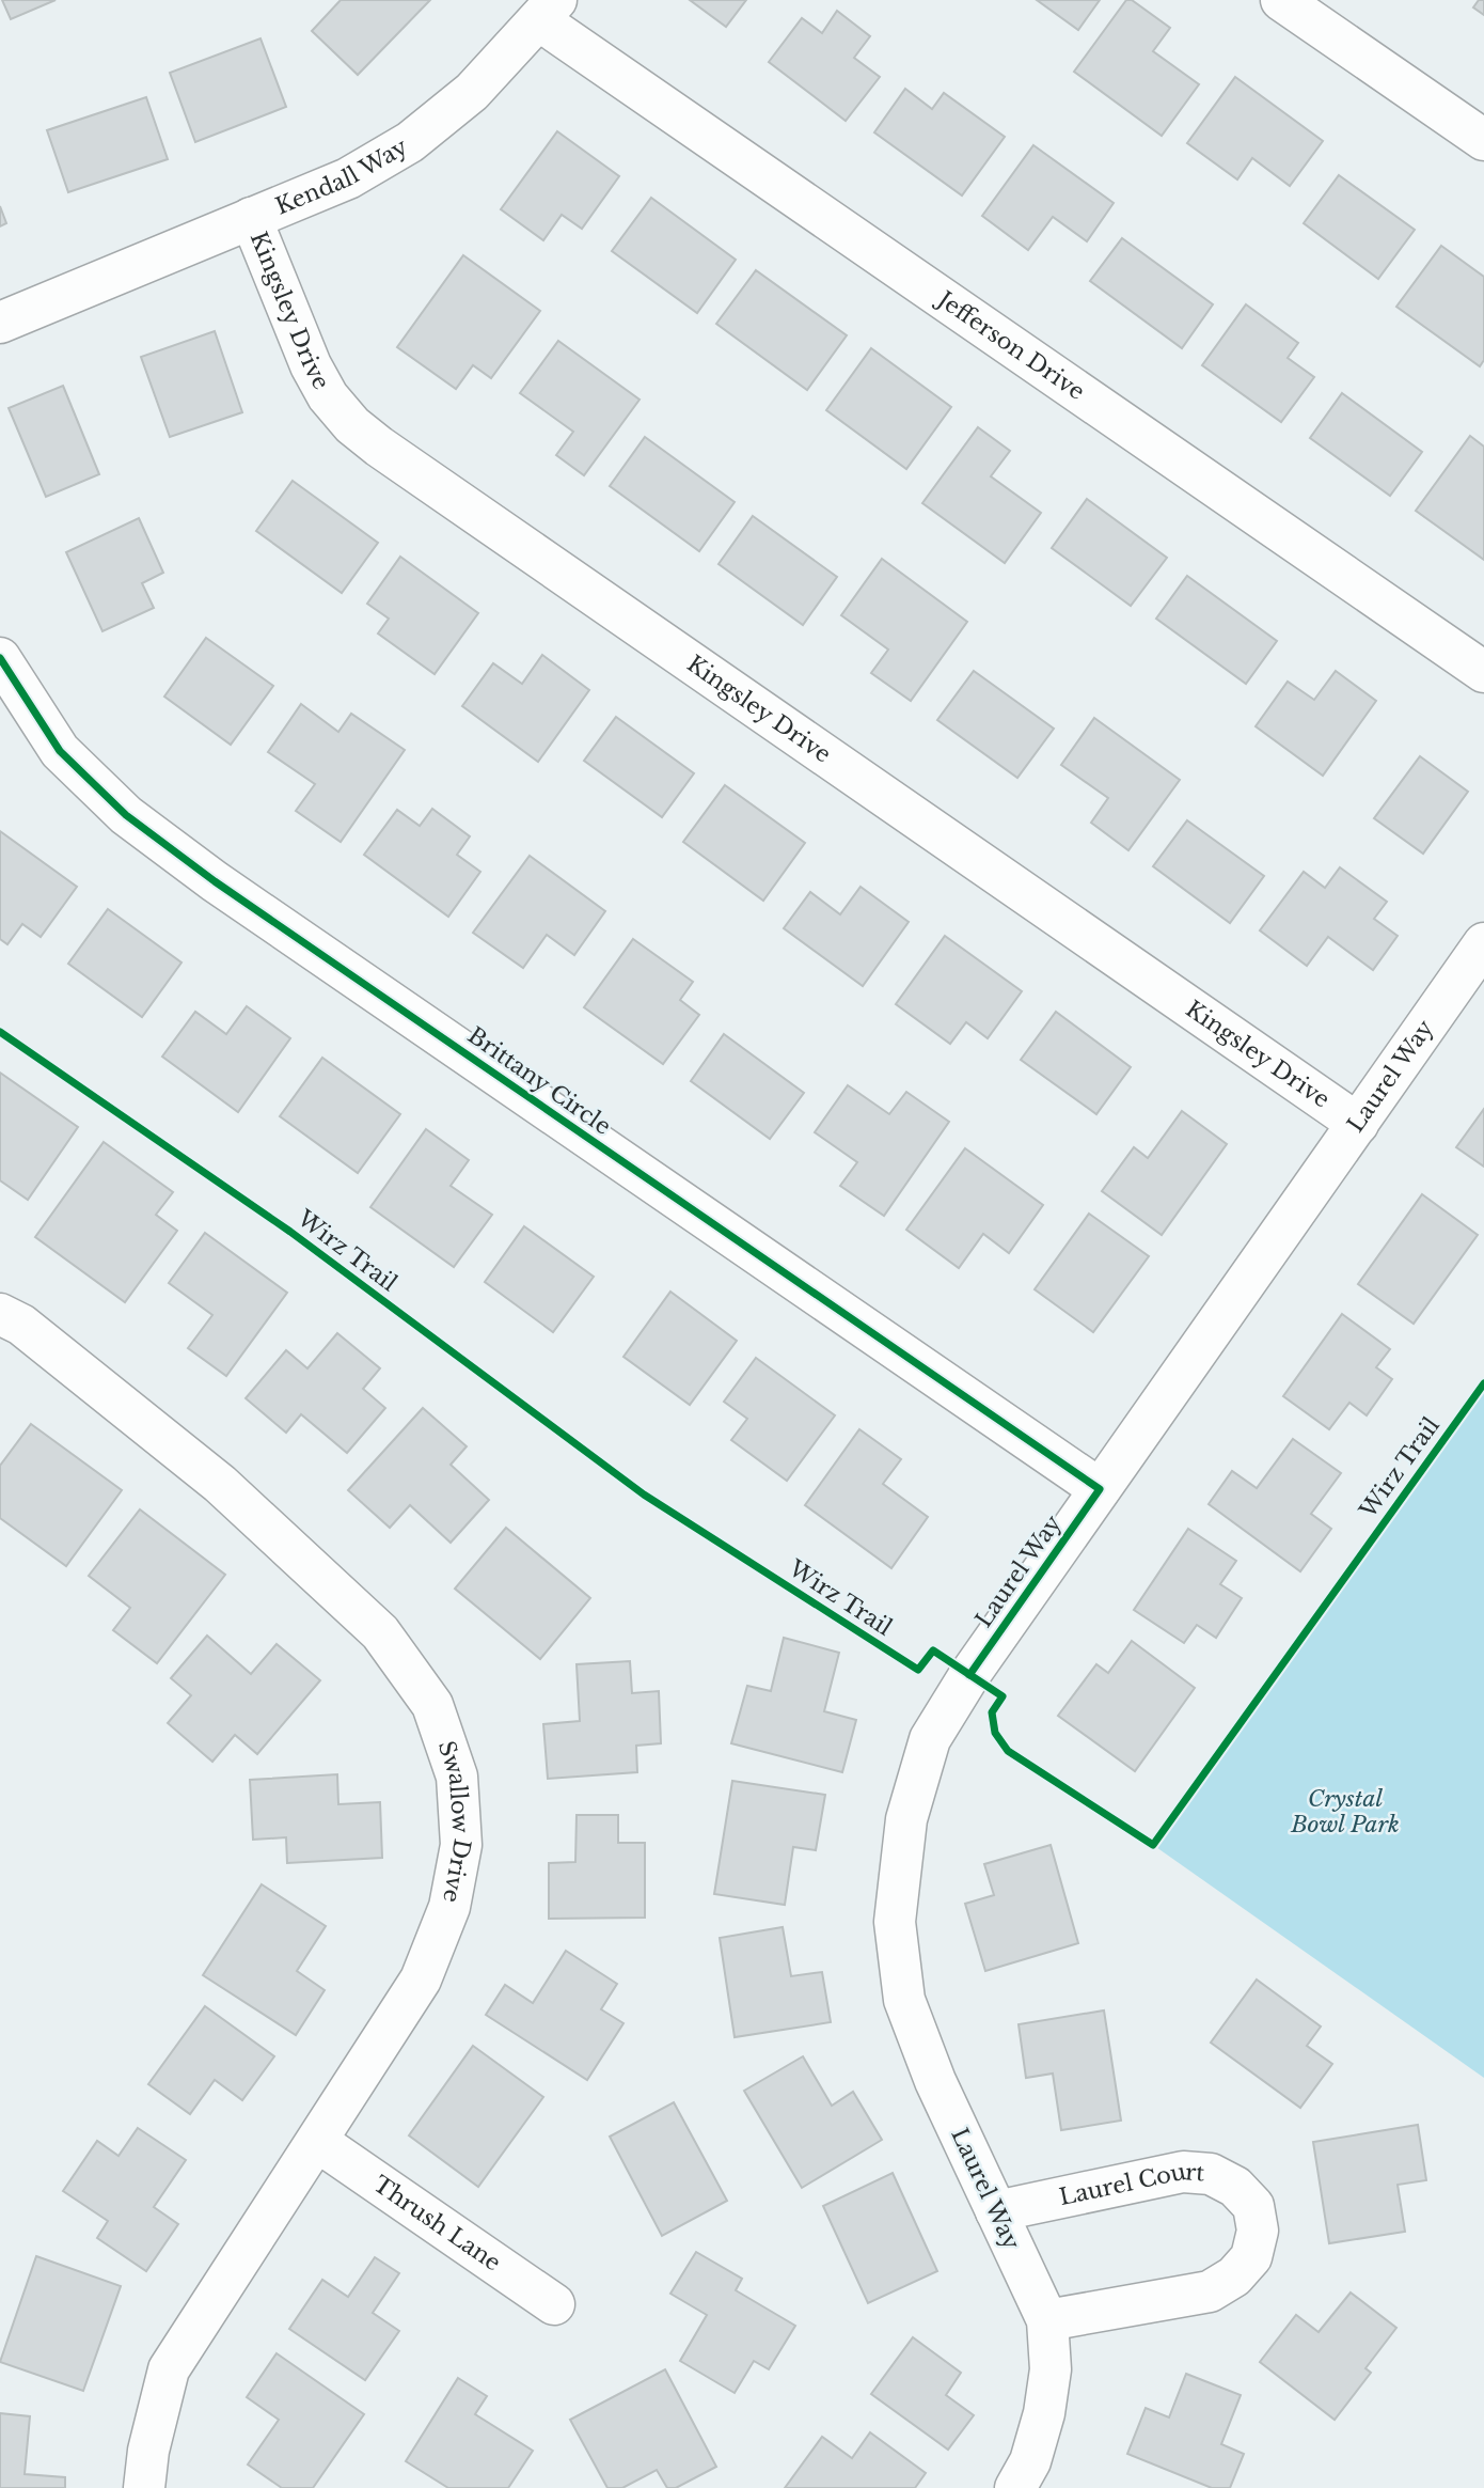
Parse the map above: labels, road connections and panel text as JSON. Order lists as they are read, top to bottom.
{
  "streets": {
    "street": [
      "Kendall Way",
      "Kingsley Drive",
      "Jefferson Drive",
      "Laurel Way",
      "Brittany Circle",
      "Swallow Drive",
      "Laurel Court",
      "Thrush Lane"
    ],
    "cycle path": ["Wirz Trail"]
  },
  "crossings": [
    ["Kendall Way", "Kingsley Drive"],
    ["Kendall Way", "Jefferson Drive"],
    ["Kingsley Drive", "Laurel Way"],
    ["Laurel Way", "Brittany Circle"],
    ["Laurel Way", "Laurel Court"],
    ["Swallow Drive", "Thrush Lane"]
  ],
  "parks": ["Crystal Bowl Park"]
}
